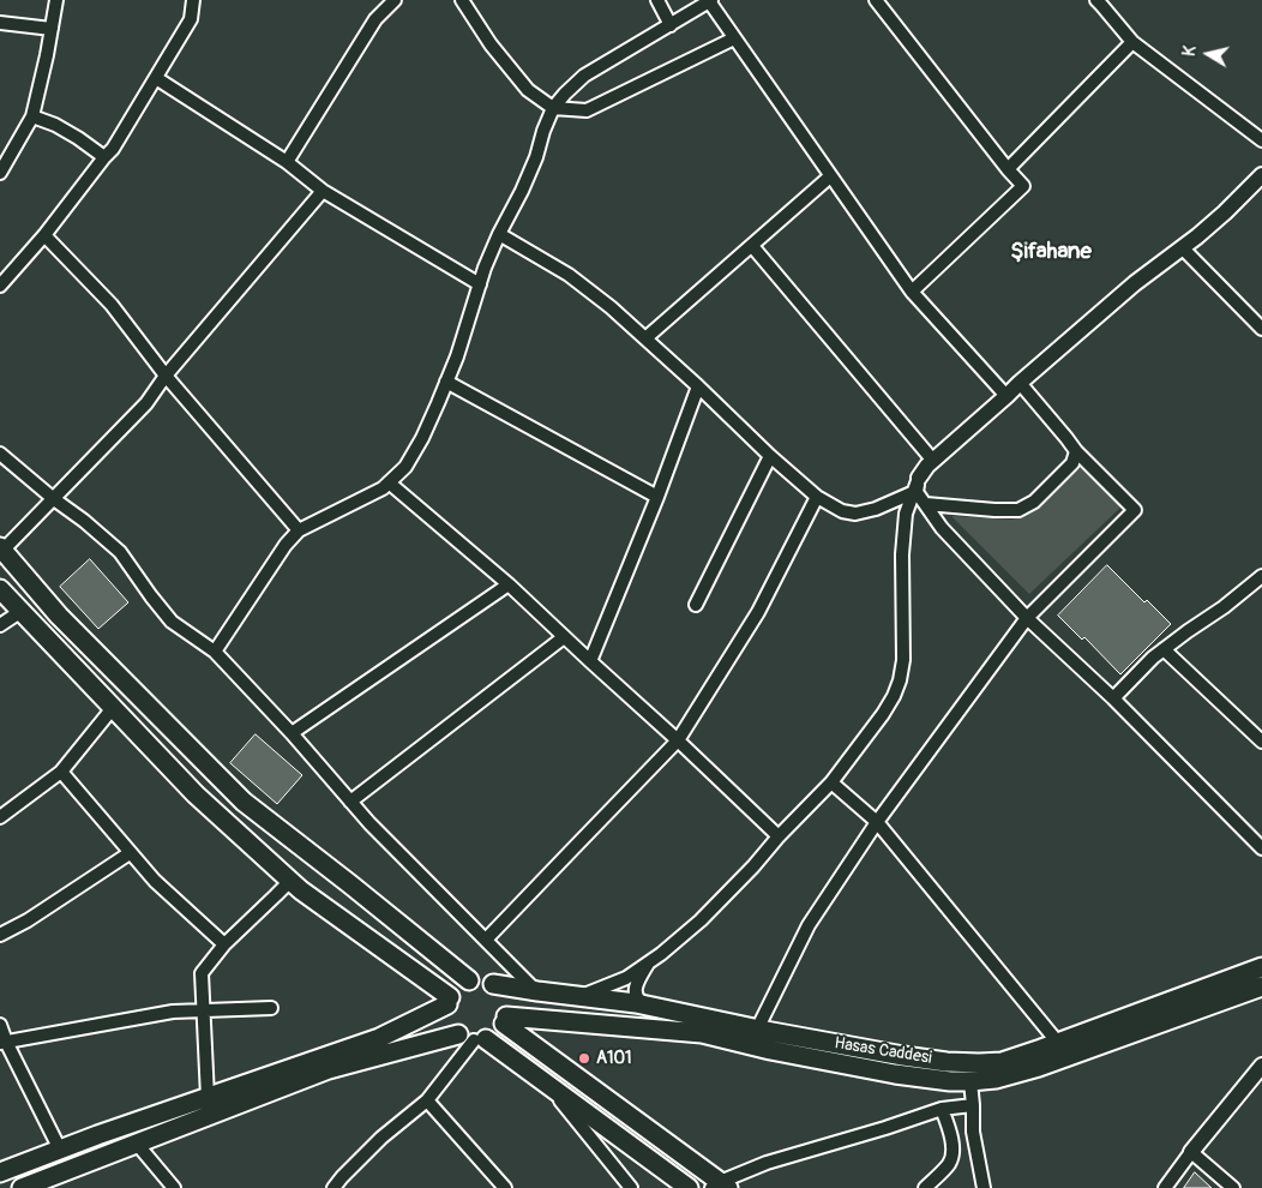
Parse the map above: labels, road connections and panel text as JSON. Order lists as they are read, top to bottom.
{
  "streets": {
    "main road": ["Hasas Caddesi"]
  },
  "districts": ["Şifahane"],
  "places": ["A101"],
  "north": "left"
}
